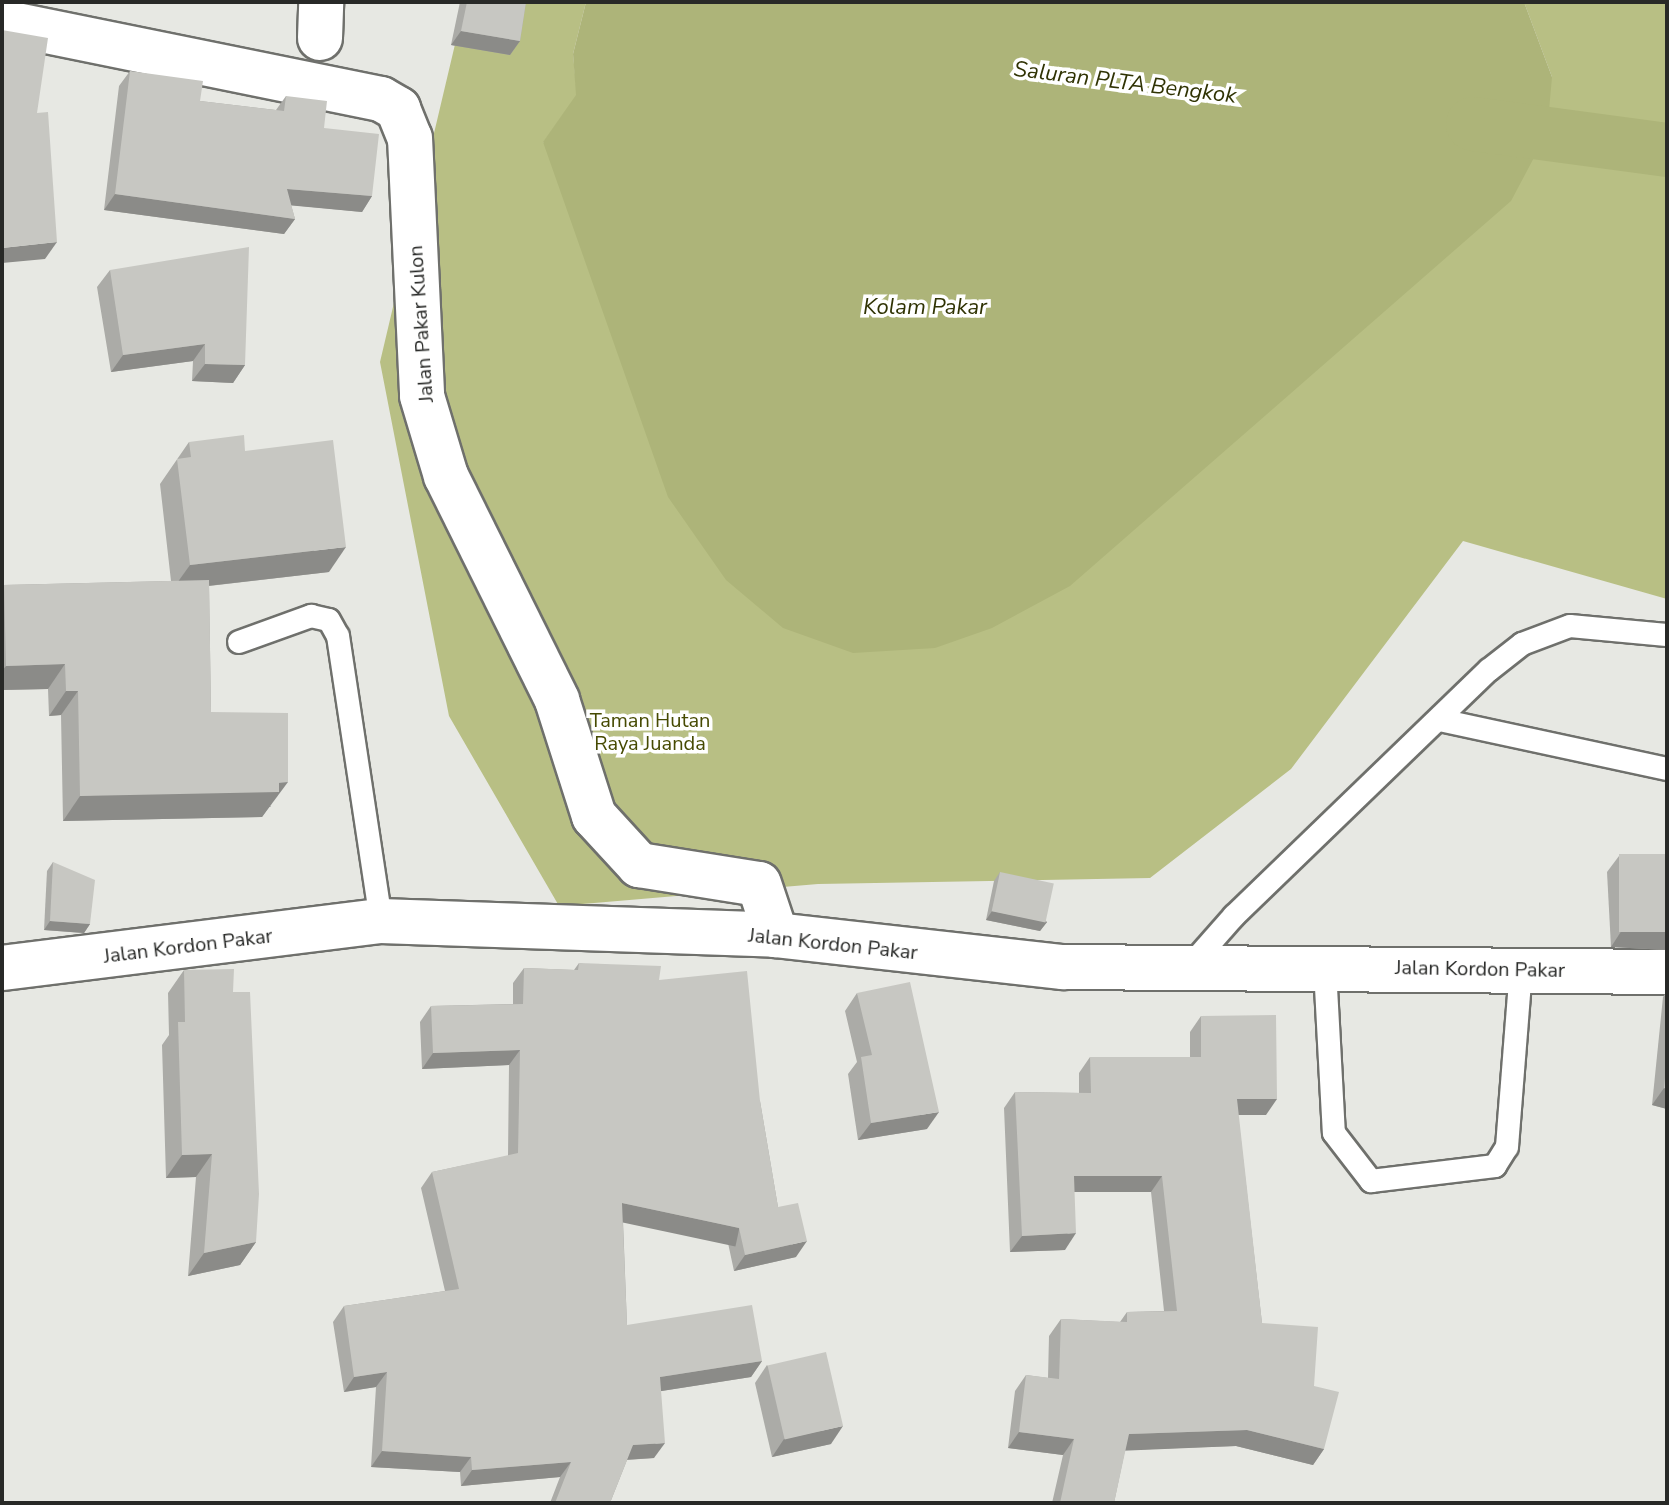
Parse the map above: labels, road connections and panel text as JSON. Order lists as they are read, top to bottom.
{
  "streets": {
    "street": ["Jalan Pakar Kulon", "Jalan Kordon Pakar"]
  },
  "crossings": [
    ["Jalan Pakar Kulon", "Jalan Kordon Pakar"]
  ],
  "water": ["Saluran PLTA Bengkok", "Kolam Pakar"],
  "parks": ["Taman Hutan Raya Juanda"]
}
